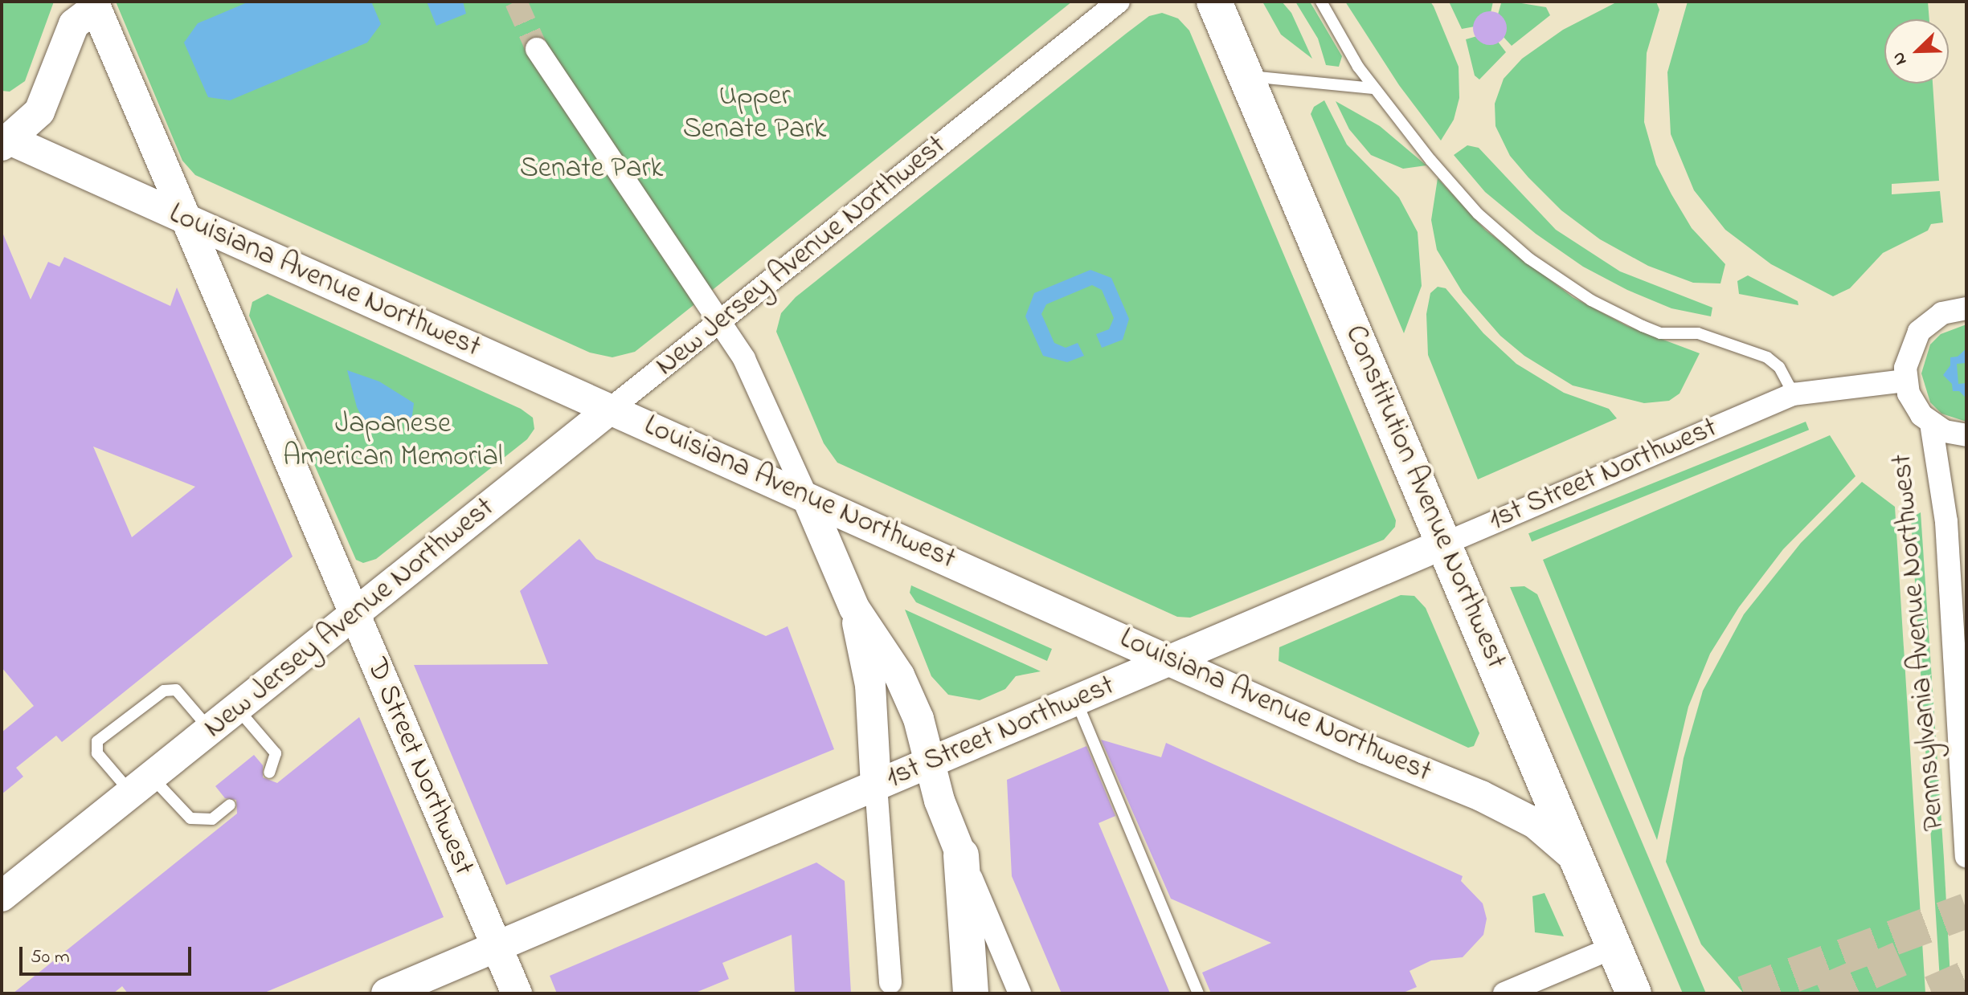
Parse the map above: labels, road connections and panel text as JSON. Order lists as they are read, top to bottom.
{
  "streets": {
    "main road": ["Constitution Avenue Northwest"],
    "street": [
      "New Jersey Avenue Northwest",
      "Louisiana Avenue Northwest",
      "1st Street Northwest",
      "Pennsylvania Avenue Northwest",
      "D Street Northwest"
    ]
  },
  "crossings": [
    ["New Jersey Avenue Northwest", "Louisiana Avenue Northwest"],
    ["New Jersey Avenue Northwest", "D Street Northwest"],
    ["Louisiana Avenue Northwest", "1st Street Northwest"],
    ["Louisiana Avenue Northwest", "Constitution Avenue Northwest"],
    ["Louisiana Avenue Northwest", "D Street Northwest"],
    ["1st Street Northwest", "Constitution Avenue Northwest"],
    ["1st Street Northwest", "D Street Northwest"]
  ],
  "parks": ["Upper Senate Park", "Senate Park", "Japanese American Memorial"],
  "scale_bar": "50 m",
  "north": "bottom left"
}
